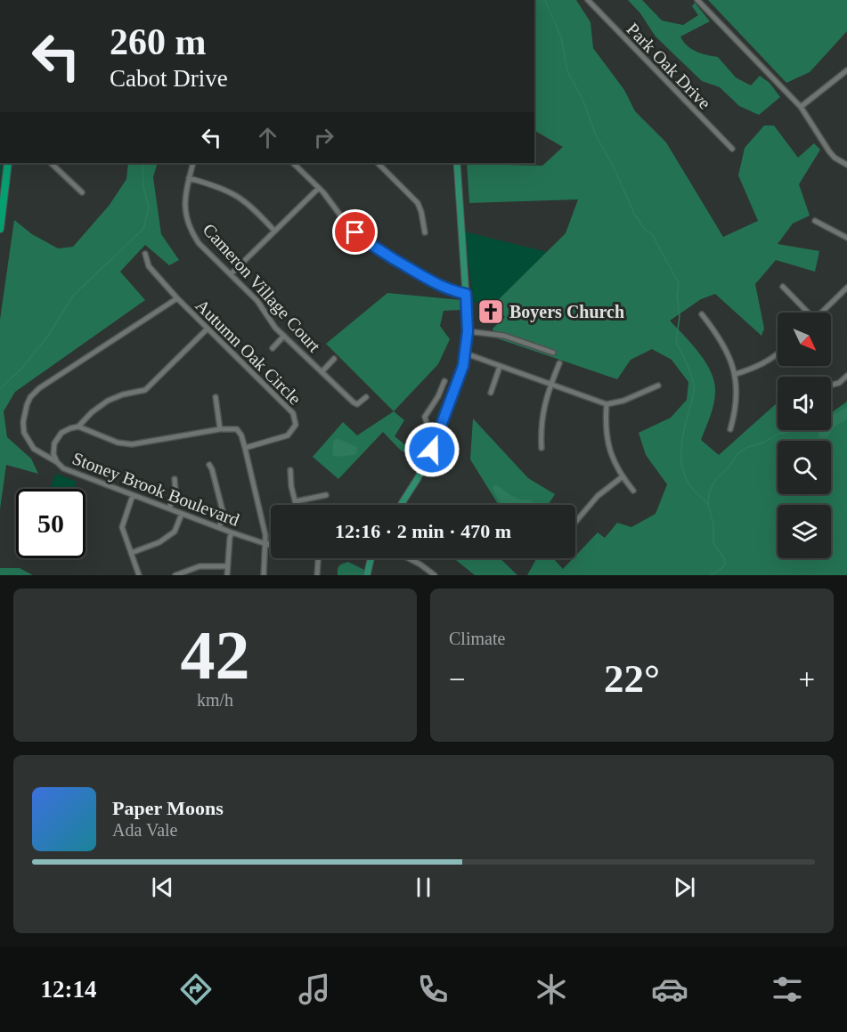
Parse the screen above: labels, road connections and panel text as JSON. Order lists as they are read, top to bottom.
{
  "streets": {
    "street": [
      "Park Oak Drive",
      "Cameron Village Court",
      "Autumn Oak Circle",
      "Stoney Brook Boulevard"
    ]
  },
  "crossings": [
    ["Autumn Oak Circle", "Stoney Brook Boulevard"]
  ],
  "places": {
    "church": ["Boyers Church"]
  },
  "north": "bottom right",
  "page": {
    "turn": ["260 m", "Cabot Drive"],
    "limit": "50",
    "trip": "12:16 · 2 min · 470 m",
    "tile": [
      ["42", "km/h"],
      "Climate"
    ],
    "heat": ["−", "22°", "+"],
    "song": ["Paper Moons", "Ada Vale"],
    "tabs": "12:14"
  }
}
